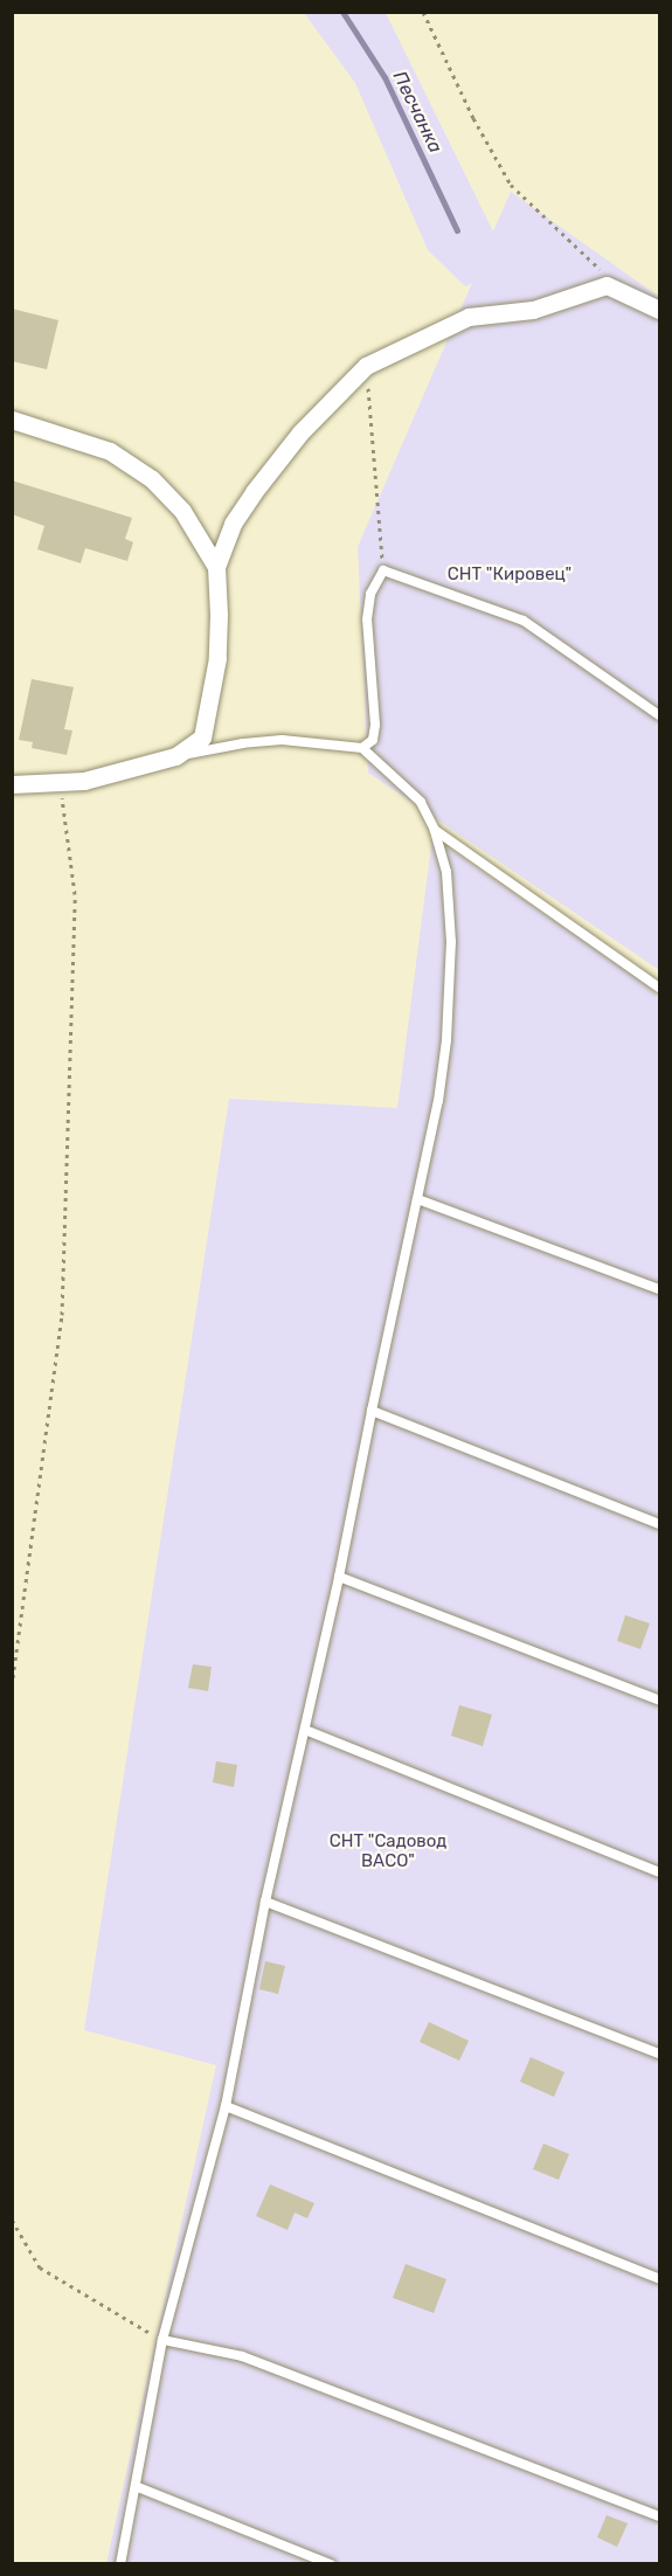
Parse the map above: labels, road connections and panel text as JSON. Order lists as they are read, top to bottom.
{
  "water": ["Песчанка"],
  "parks": ["СНТ \"Кировец\"", "СНТ \"Садовод ВАСО\""]
}
